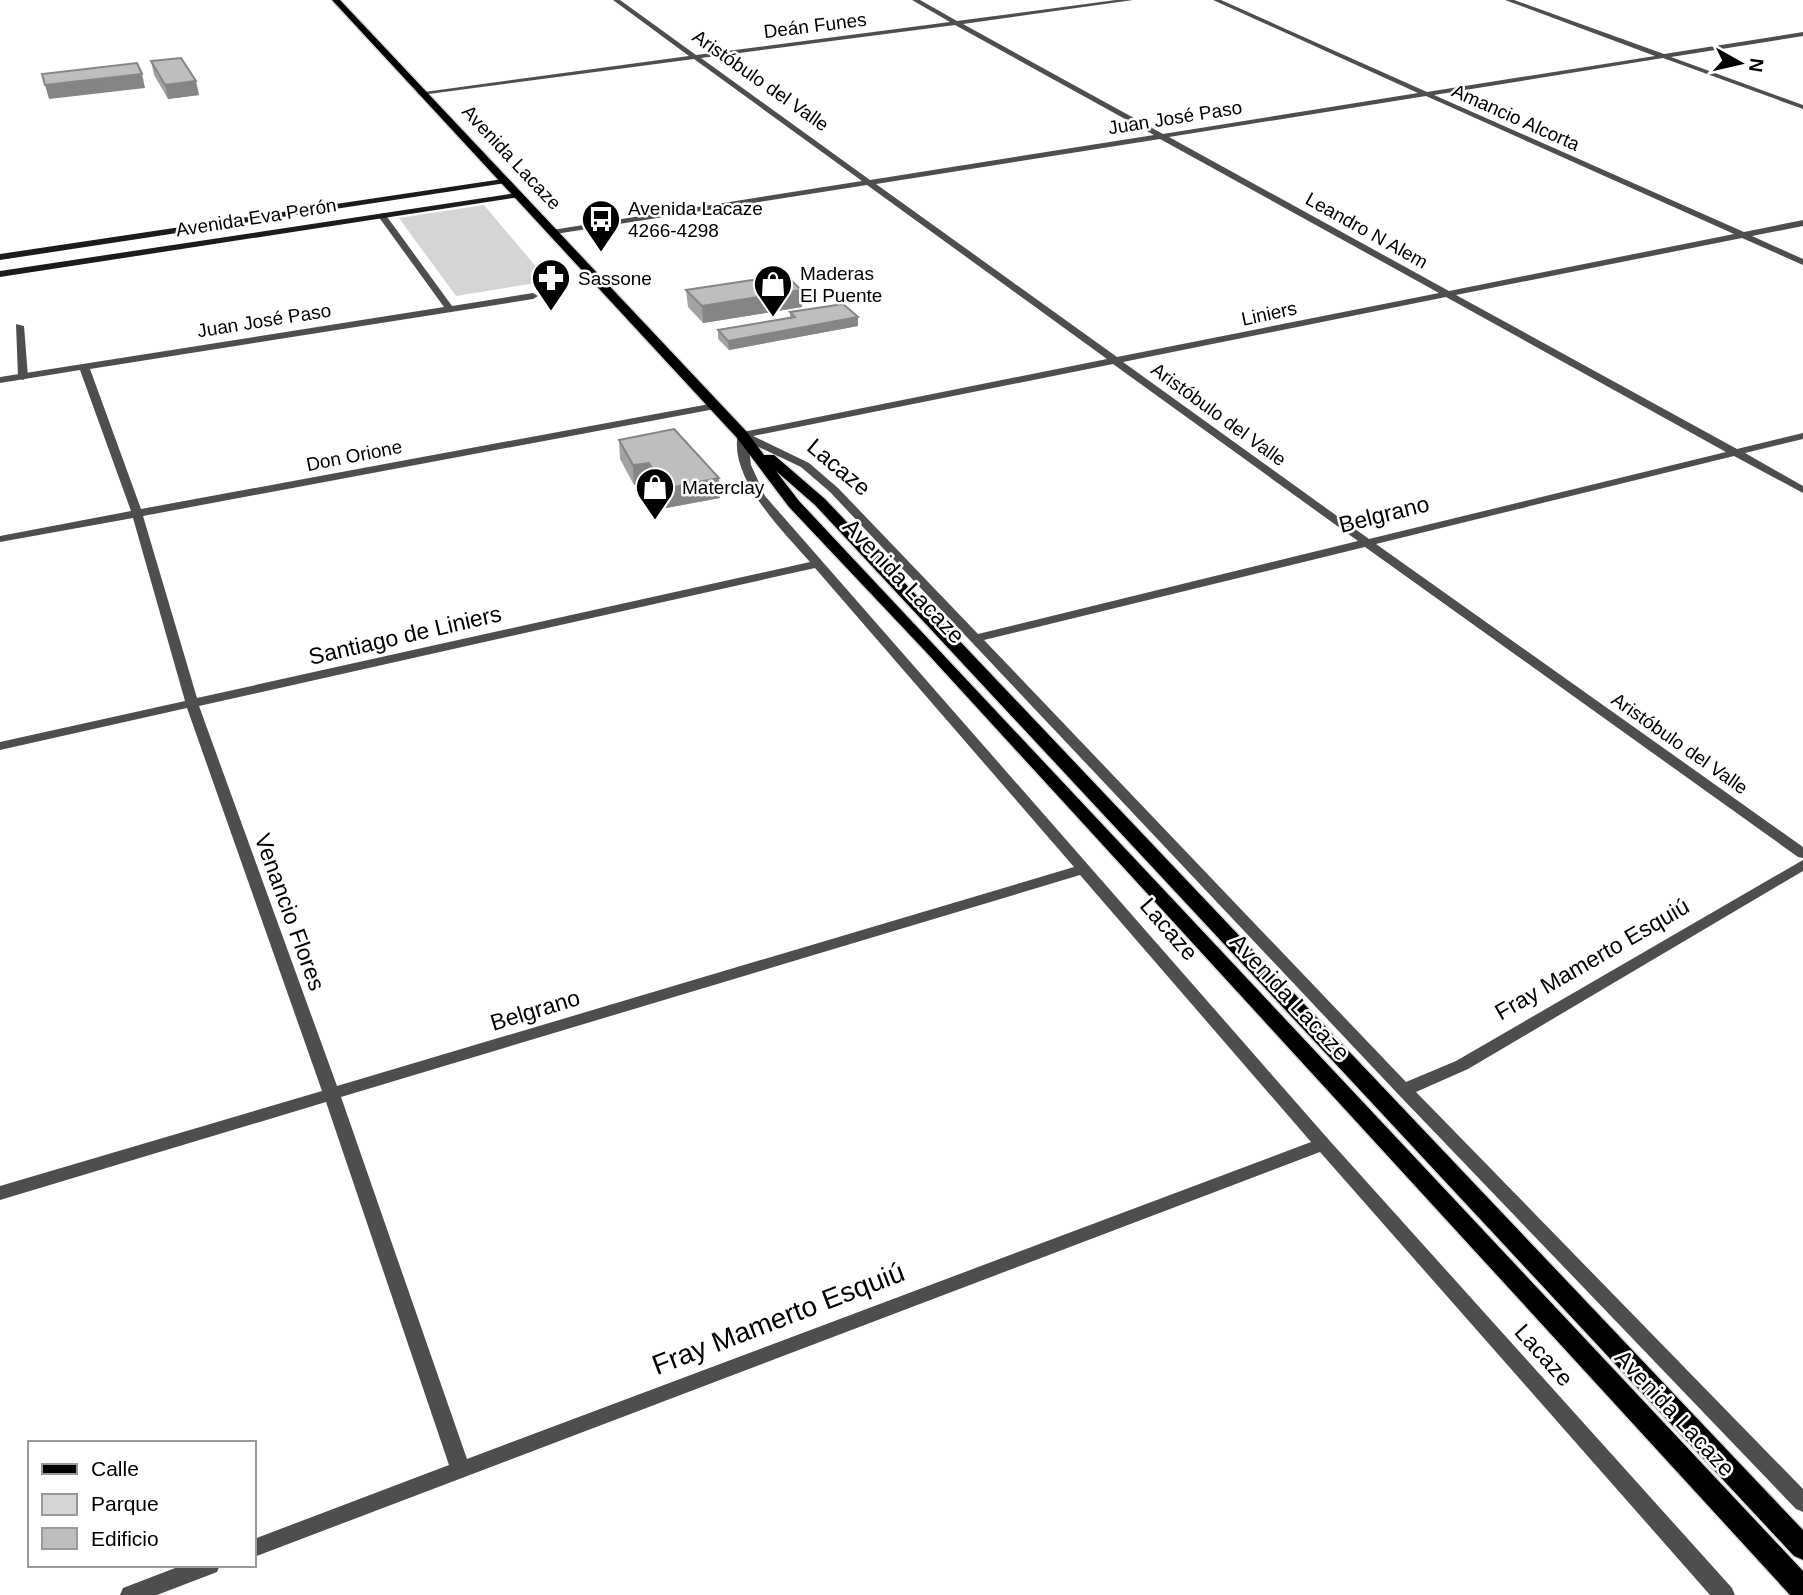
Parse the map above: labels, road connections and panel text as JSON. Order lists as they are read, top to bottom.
{
  "streets": {
    "main road": ["Avenida Lacaze", "Avenida Eva Perón"],
    "street": [
      "Deán Funes",
      "Aristóbulo del Valle",
      "Juan José Paso",
      "Amancio Alcorta",
      "Leandro N Alem",
      "Liniers",
      "Don Orione",
      "Lacaze",
      "Belgrano",
      "Santiago de Liniers",
      "Venancio Flores",
      "Fray Mamerto Esquiú"
    ]
  },
  "crossings": [
    ["Deán Funes", "Aristóbulo del Valle"],
    ["Deán Funes", "Avenida Lacaze"],
    ["Deán Funes", "Leandro N Alem"],
    ["Aristóbulo del Valle", "Juan José Paso"],
    ["Aristóbulo del Valle", "Liniers"],
    ["Aristóbulo del Valle", "Belgrano"],
    ["Juan José Paso", "Amancio Alcorta"],
    ["Juan José Paso", "Avenida Lacaze"],
    ["Juan José Paso", "Leandro N Alem"],
    ["Juan José Paso", "Venancio Flores"],
    ["Amancio Alcorta", "Liniers"],
    ["Avenida Lacaze", "Avenida Eva Perón"],
    ["Avenida Lacaze", "Liniers"],
    ["Avenida Lacaze", "Don Orione"],
    ["Avenida Lacaze", "Lacaze"],
    ["Leandro N Alem", "Liniers"],
    ["Leandro N Alem", "Belgrano"],
    ["Liniers", "Lacaze"],
    ["Don Orione", "Venancio Flores"],
    ["Lacaze", "Belgrano"],
    ["Lacaze", "Santiago de Liniers"],
    ["Lacaze", "Fray Mamerto Esquiú"],
    ["Belgrano", "Venancio Flores"],
    ["Santiago de Liniers", "Venancio Flores"],
    ["Venancio Flores", "Fray Mamerto Esquiú"]
  ],
  "places": {
    "bus stop": ["Avenida Lacaze 4266-4298"],
    "pharmacy": ["Sassone"],
    "shop": ["Maderas El Puente", "Materclay"]
  },
  "legend": ["Calle", "Parque", "Edificio"],
  "north": "right"
}
